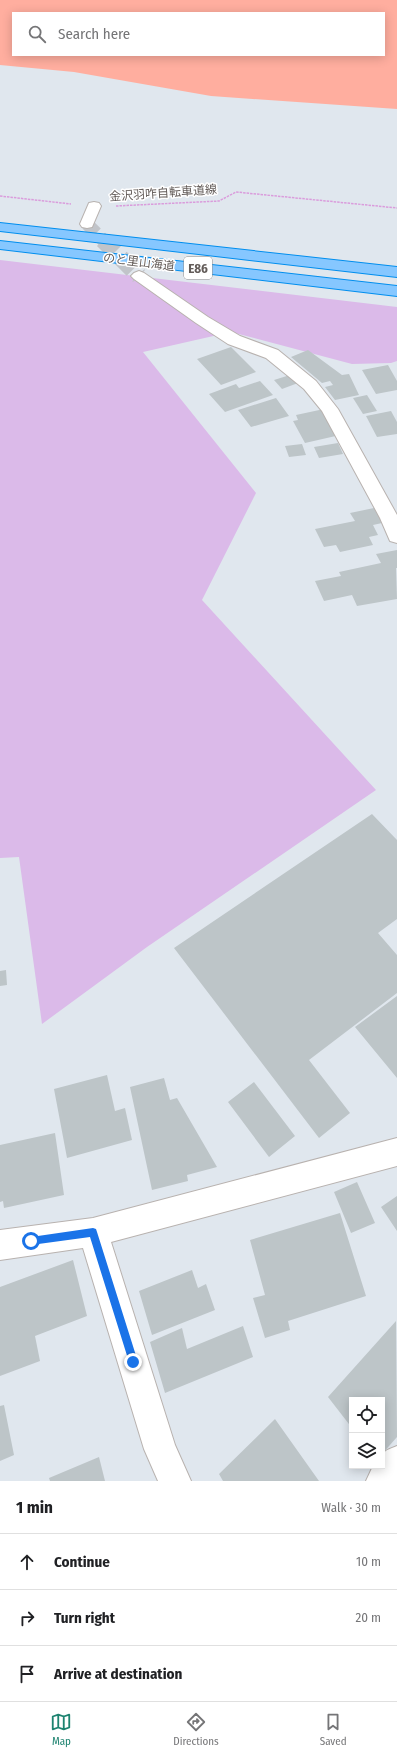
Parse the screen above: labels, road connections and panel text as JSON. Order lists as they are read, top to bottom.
{
  "streets": {
    "highway": ["のと里山海道", "E86"],
    "path": ["金沢羽咋自転車道線"]
  },
  "page": {
    "search": "Search here",
    "heading": ["1 min", "Walk · 30 m"],
    "list": [
      ["Continue", "10 m"],
      ["Turn right", "20 m"],
      "Arrive at destination"
    ],
    "nav": ["Map", "Directions", "Saved"]
  }
}
